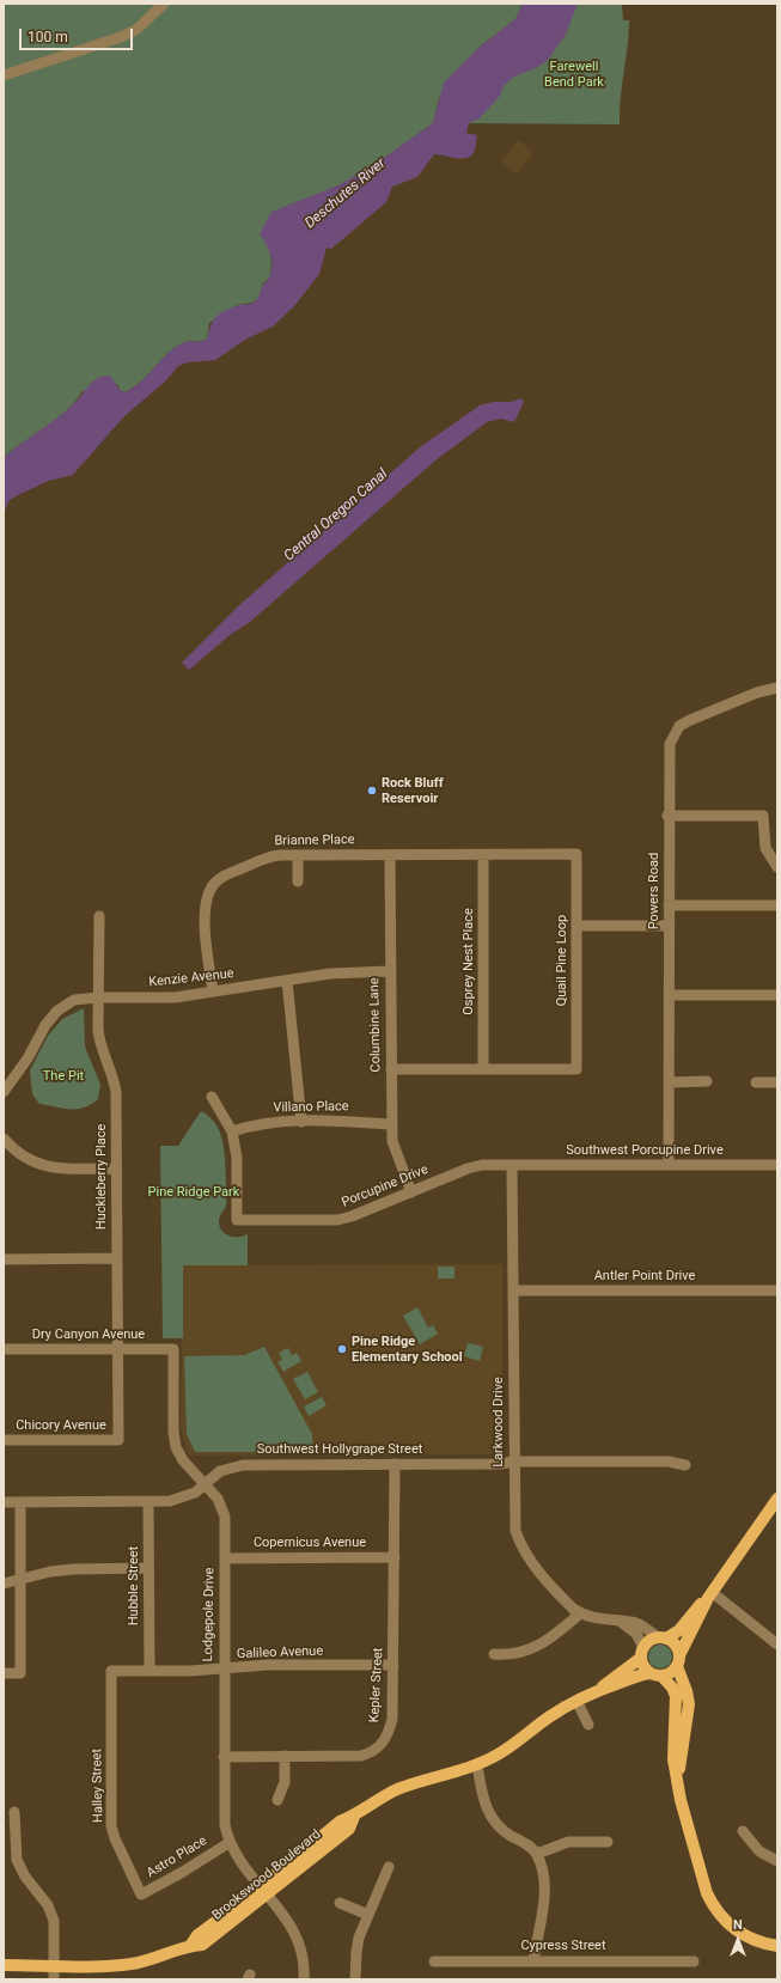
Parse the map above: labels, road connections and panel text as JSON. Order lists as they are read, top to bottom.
{
  "streets": {
    "main road": ["Brookswood Boulevard"],
    "street": [
      "Brianne Place",
      "Powers Road",
      "Quail Pine Loop",
      "Osprey Nest Place",
      "Kenzie Avenue",
      "Columbine Lane",
      "Villano Place",
      "Southwest Porcupine Drive",
      "Huckleberry Place",
      "Porcupine Drive",
      "Antler Point Drive",
      "Dry Canyon Avenue",
      "Larkwood Drive",
      "Chicory Avenue",
      "Southwest Hollygrape Street",
      "Copernicus Avenue",
      "Hubble Street",
      "Lodgepole Drive",
      "Galileo Avenue",
      "Kepler Street",
      "Halley Street",
      "Astro Place",
      "Cypress Street"
    ]
  },
  "crossings": [
    ["Brianne Place", "Quail Pine Loop"],
    ["Brianne Place", "Kenzie Avenue"],
    ["Brianne Place", "Columbine Lane"],
    ["Powers Road", "Southwest Porcupine Drive"],
    ["Quail Pine Loop", "Osprey Nest Place"],
    ["Quail Pine Loop", "Columbine Lane"],
    ["Kenzie Avenue", "Columbine Lane"],
    ["Kenzie Avenue", "Huckleberry Place"],
    ["Columbine Lane", "Villano Place"],
    ["Columbine Lane", "Porcupine Drive"],
    ["Villano Place", "Porcupine Drive"],
    ["Southwest Porcupine Drive", "Porcupine Drive"],
    ["Southwest Porcupine Drive", "Larkwood Drive"],
    ["Huckleberry Place", "Dry Canyon Avenue"],
    ["Huckleberry Place", "Chicory Avenue"],
    ["Porcupine Drive", "Larkwood Drive"],
    ["Antler Point Drive", "Larkwood Drive"],
    ["Dry Canyon Avenue", "Lodgepole Drive"],
    ["Larkwood Drive", "Southwest Hollygrape Street"],
    ["Southwest Hollygrape Street", "Hubble Street"],
    ["Southwest Hollygrape Street", "Lodgepole Drive"],
    ["Southwest Hollygrape Street", "Kepler Street"],
    ["Copernicus Avenue", "Lodgepole Drive"],
    ["Copernicus Avenue", "Kepler Street"],
    ["Hubble Street", "Galileo Avenue"],
    ["Lodgepole Drive", "Galileo Avenue"],
    ["Lodgepole Drive", "Kepler Street"],
    ["Lodgepole Drive", "Astro Place"],
    ["Lodgepole Drive", "Brookswood Boulevard"],
    ["Galileo Avenue", "Kepler Street"],
    ["Galileo Avenue", "Halley Street"],
    ["Halley Street", "Astro Place"]
  ],
  "water": ["Deschutes River", "Central Oregon Canal"],
  "parks": ["Farewell Bend Park", "The Pit", "Pine Ridge Park"],
  "places": ["Rock Bluff Reservoir", "Pine Ridge Elementary School"],
  "scale_bar": "100 m",
  "north": "top"
}
